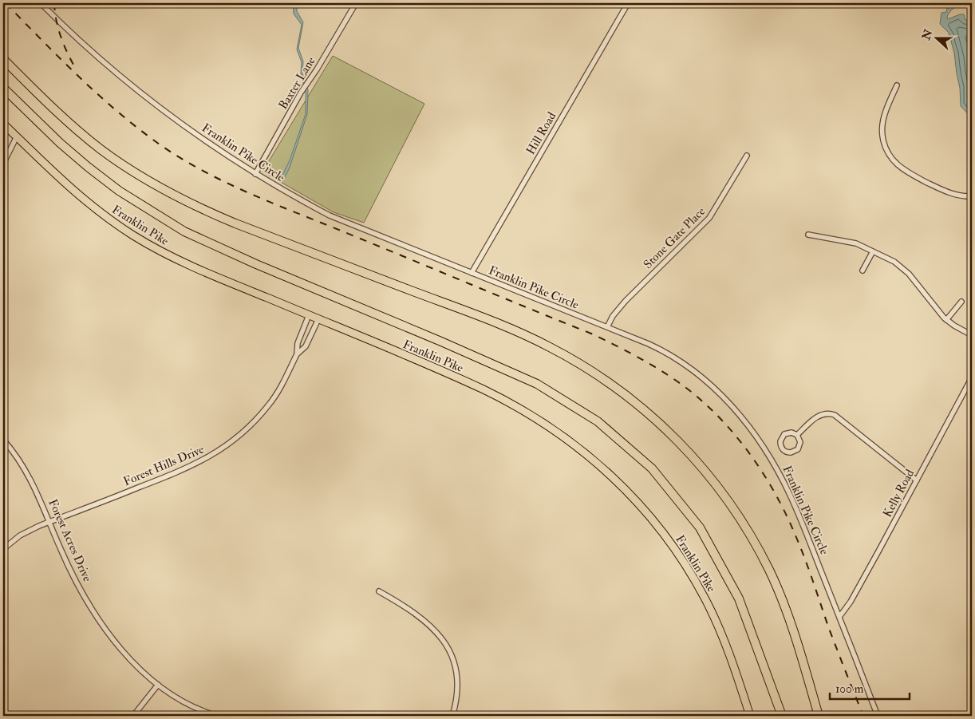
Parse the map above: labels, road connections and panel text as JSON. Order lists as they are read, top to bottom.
{
  "streets": {
    "main road": ["Franklin Pike"],
    "street": [
      "Baxter Lane",
      "Hill Road",
      "Franklin Pike Circle",
      "Stone Gate Place",
      "Forest Hills Drive",
      "Kelly Road",
      "Forest Acres Drive"
    ]
  },
  "crossings": [
    ["Baxter Lane", "Franklin Pike Circle"],
    ["Hill Road", "Franklin Pike Circle"],
    ["Franklin Pike Circle", "Stone Gate Place"],
    ["Franklin Pike Circle", "Kelly Road"],
    ["Franklin Pike", "Forest Hills Drive"],
    ["Forest Hills Drive", "Forest Acres Drive"]
  ],
  "scale_bar": "100 m",
  "north": "left"
}
